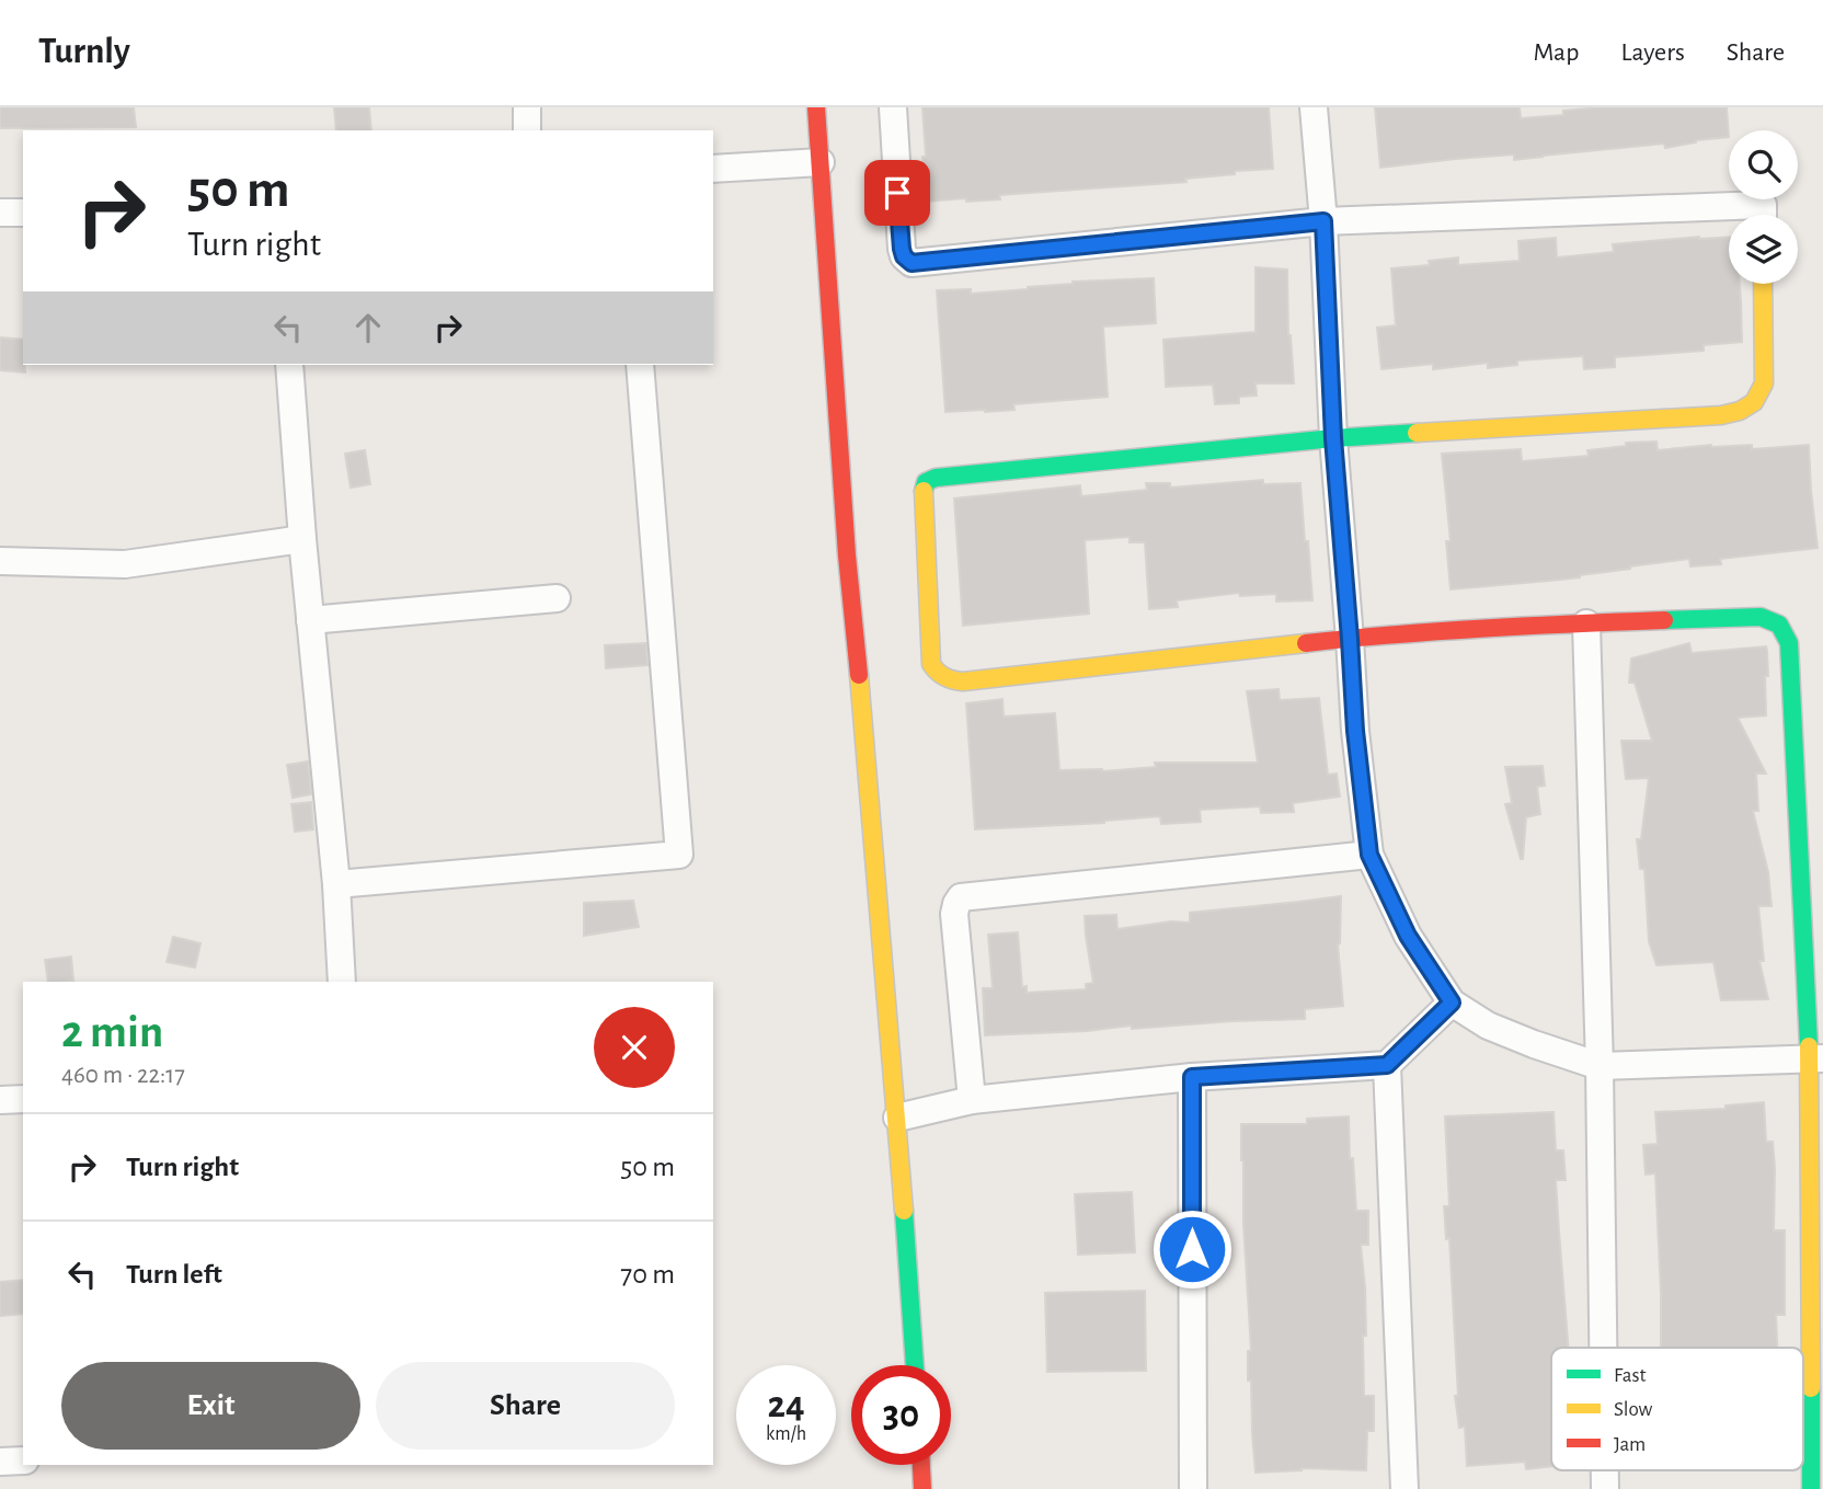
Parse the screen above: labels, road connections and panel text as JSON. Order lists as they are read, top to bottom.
{
  "legend": ["Fast", "Slow", "Jam"],
  "page": {
    "header": "Turnly",
    "nav": ["Map", "Layers", "Share"],
    "turn": ["50 m", "Turn right"],
    "heading": ["2 min", "460 m · 22:17"],
    "list": [
      {
        "name": "Turn right",
        "value": "50 m"
      },
      {
        "name": "Turn left",
        "value": "70 m"
      }
    ],
    "buttons": ["Exit", "Share"],
    "speed": "24 km/h",
    "limit": "30"
  }
}
